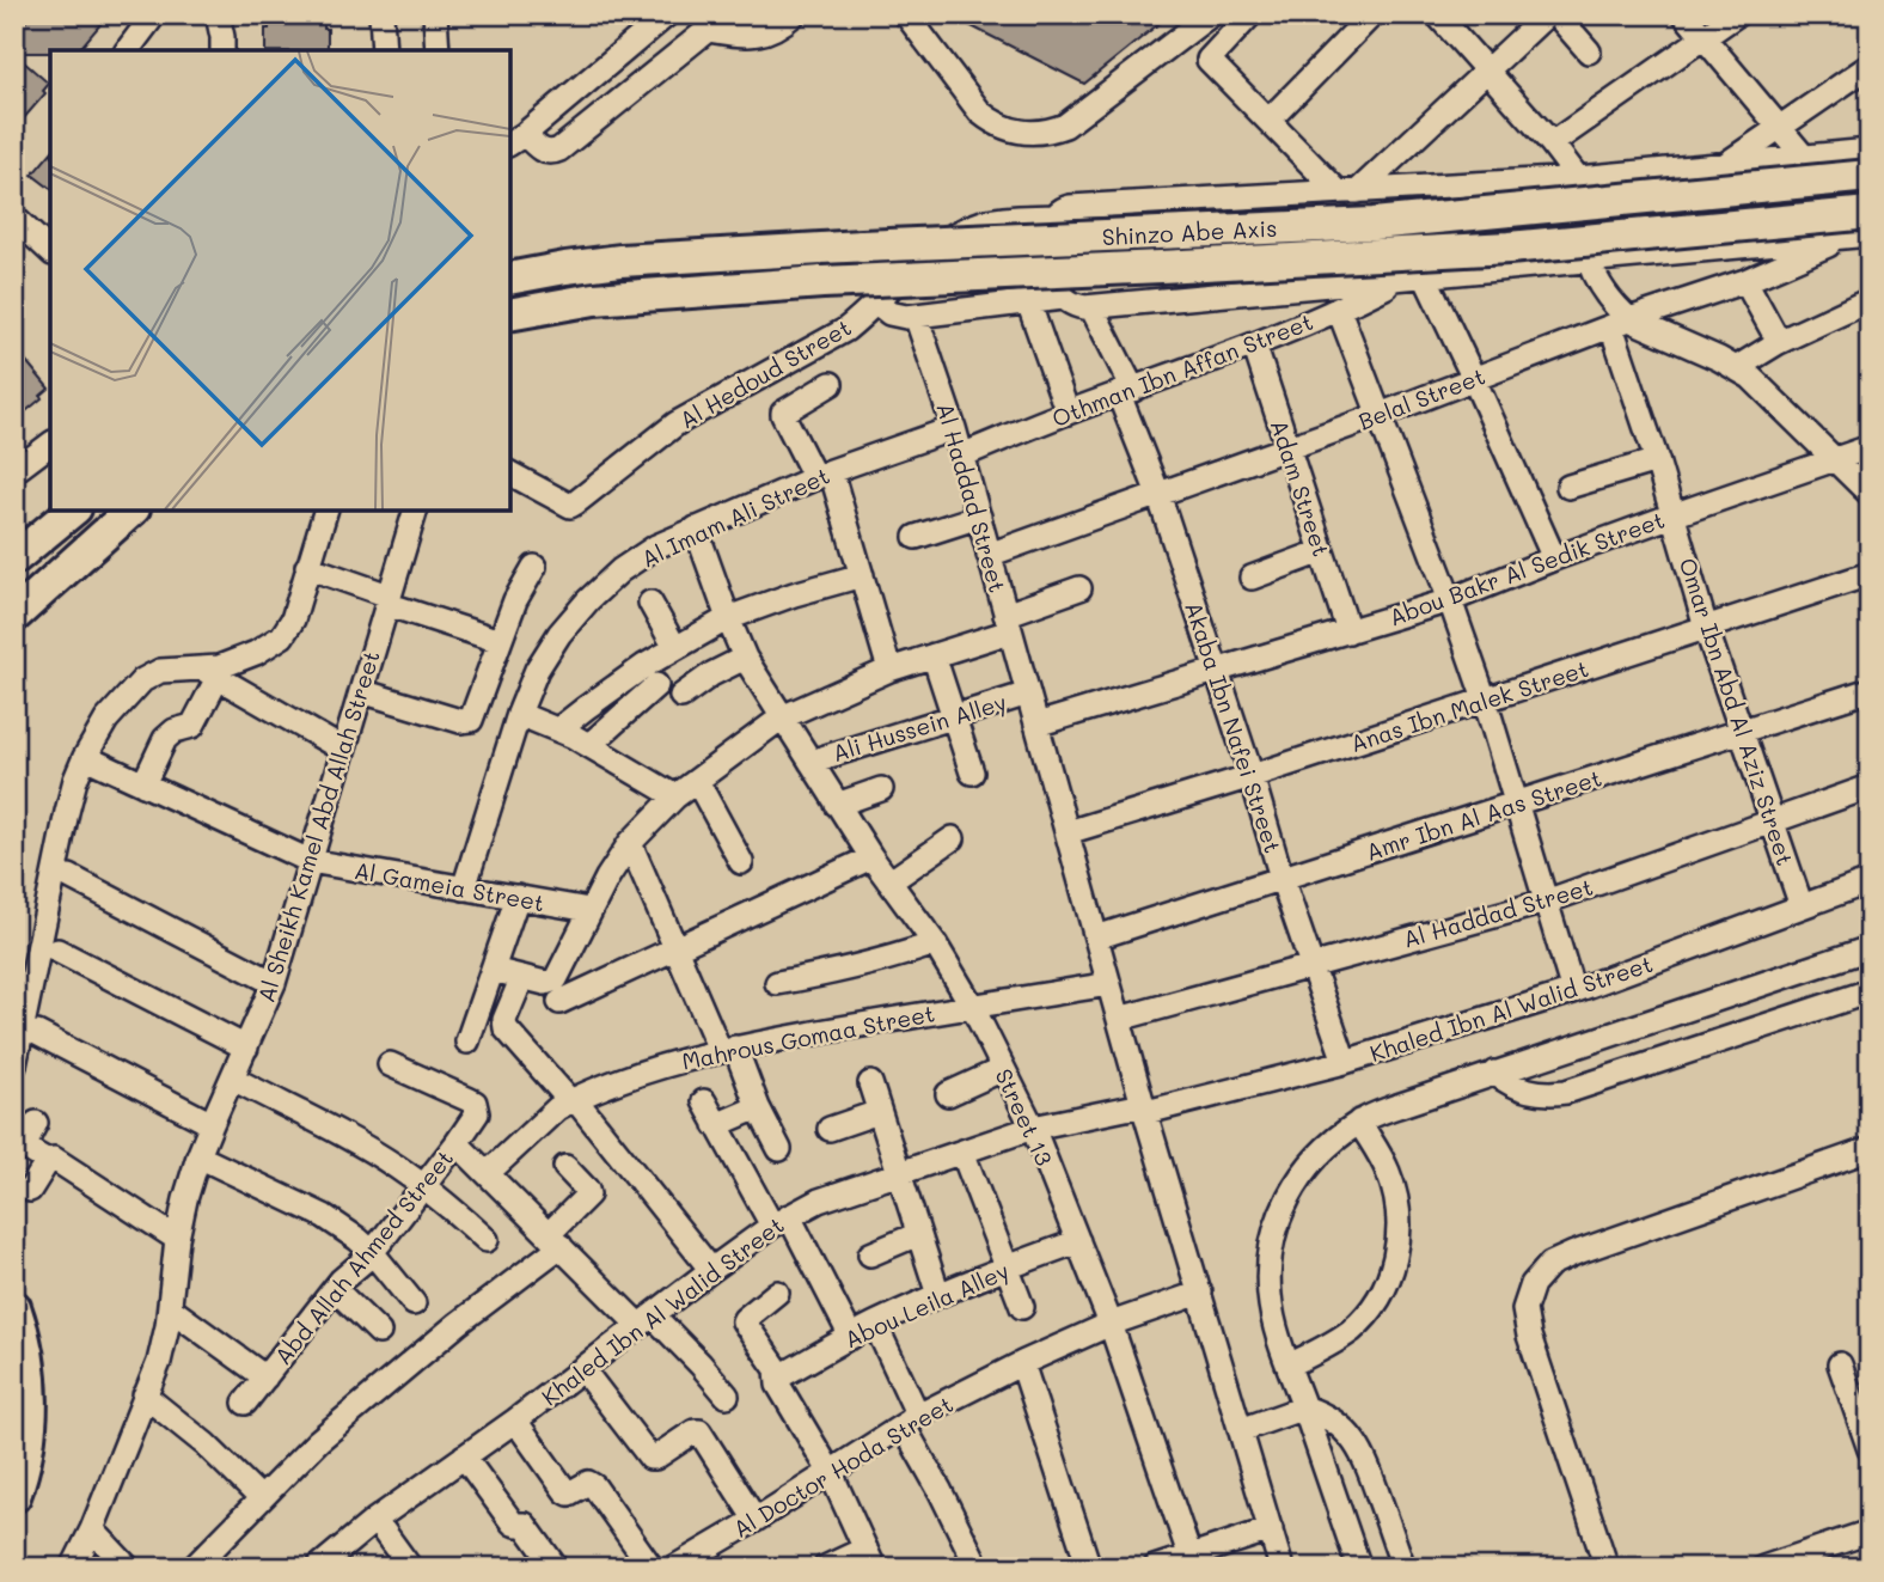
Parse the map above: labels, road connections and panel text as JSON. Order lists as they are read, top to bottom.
{
  "streets": {
    "main road": ["Shinzo Abe Axis"],
    "street": [
      "Othman Ibn Affan Street",
      "Al Hedoud Street",
      "Belal Street",
      "Adam Street",
      "Al Haddad Street",
      "Al Imam Ali Street",
      "Abou Bakr Al Sedik Street",
      "Anas Ibn Malek Street",
      "Omar Ibn Abd Al Aziz Street",
      "Ali Hussein Alley",
      "Akaba Ibn Nafei Street",
      "Amr Ibn Al Aas Street",
      "Al Sheikh Kamel Abd Allah Street",
      "Al Gameia Street",
      "Khaled Ibn Al Walid Street",
      "Mahrous Gomaa Street",
      "Street 13",
      "Abd Allah Ahmed Street",
      "Abou Leila Alley",
      "Al Doctor Hoda Street"
    ]
  },
  "crossings": [
    ["Shinzo Abe Axis", "Belal Street"],
    ["Othman Ibn Affan Street", "Adam Street"],
    ["Othman Ibn Affan Street", "Al Haddad Street"],
    ["Othman Ibn Affan Street", "Akaba Ibn Nafei Street"],
    ["Belal Street", "Adam Street"],
    ["Belal Street", "Al Haddad Street"],
    ["Belal Street", "Omar Ibn Abd Al Aziz Street"],
    ["Belal Street", "Akaba Ibn Nafei Street"],
    ["Adam Street", "Abou Bakr Al Sedik Street"],
    ["Al Haddad Street", "Al Imam Ali Street"],
    ["Al Haddad Street", "Abou Bakr Al Sedik Street"],
    ["Al Haddad Street", "Anas Ibn Malek Street"],
    ["Al Haddad Street", "Omar Ibn Abd Al Aziz Street"],
    ["Al Haddad Street", "Ali Hussein Alley"],
    ["Al Haddad Street", "Akaba Ibn Nafei Street"],
    ["Al Haddad Street", "Amr Ibn Al Aas Street"],
    ["Al Haddad Street", "Khaled Ibn Al Walid Street"],
    ["Al Haddad Street", "Mahrous Gomaa Street"],
    ["Al Haddad Street", "Al Doctor Hoda Street"],
    ["Al Imam Ali Street", "Al Gameia Street"],
    ["Al Imam Ali Street", "Street 13"],
    ["Abou Bakr Al Sedik Street", "Omar Ibn Abd Al Aziz Street"],
    ["Abou Bakr Al Sedik Street", "Akaba Ibn Nafei Street"],
    ["Anas Ibn Malek Street", "Omar Ibn Abd Al Aziz Street"],
    ["Anas Ibn Malek Street", "Akaba Ibn Nafei Street"],
    ["Omar Ibn Abd Al Aziz Street", "Amr Ibn Al Aas Street"],
    ["Omar Ibn Abd Al Aziz Street", "Khaled Ibn Al Walid Street"],
    ["Ali Hussein Alley", "Street 13"],
    ["Akaba Ibn Nafei Street", "Amr Ibn Al Aas Street"],
    ["Akaba Ibn Nafei Street", "Khaled Ibn Al Walid Street"],
    ["Al Sheikh Kamel Abd Allah Street", "Al Gameia Street"],
    ["Khaled Ibn Al Walid Street", "Street 13"],
    ["Mahrous Gomaa Street", "Street 13"],
    ["Street 13", "Abou Leila Alley"],
    ["Street 13", "Al Doctor Hoda Street"]
  ]
}
